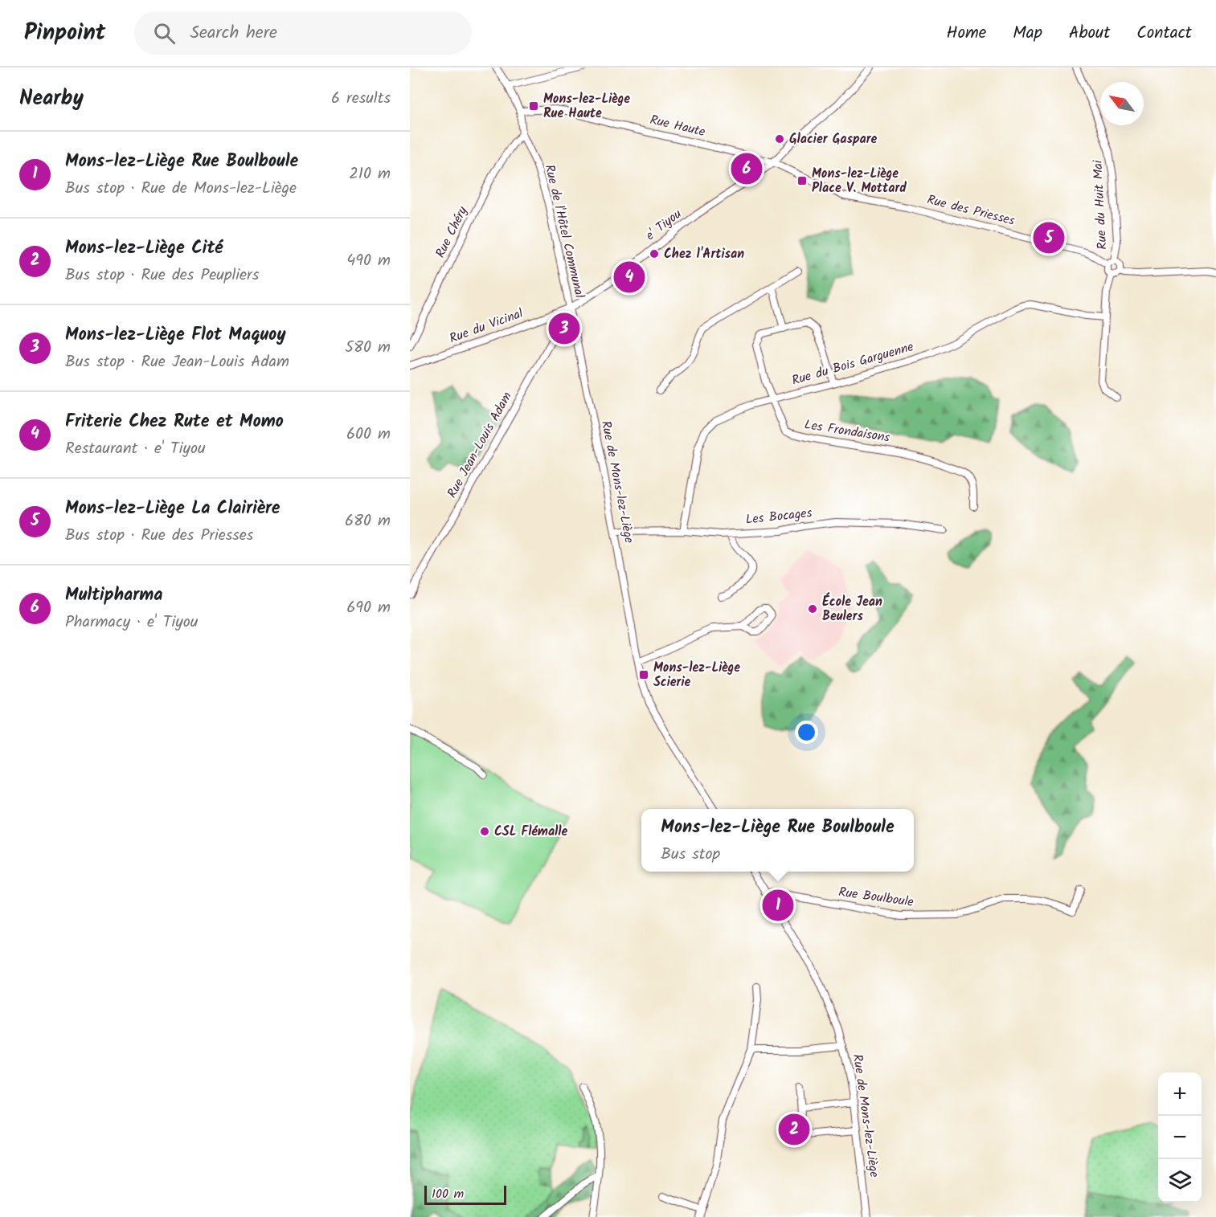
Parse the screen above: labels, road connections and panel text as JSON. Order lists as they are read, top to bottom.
{
  "streets": {
    "street": [
      "Rue Haute",
      "Rue du Huit Mai",
      "Rue des Priesses",
      "e' Tiyou",
      "Rue de l'Hôtel Communal",
      "Rue Chéry",
      "Rue du Vicinal",
      "Rue du Bois Garguenne",
      "Les Frondaisons",
      "Rue Jean-Louis Adam",
      "Rue de Mons-lez-Liège",
      "Les Bocages",
      "Rue Boulboule"
    ]
  },
  "crossings": [
    ["Rue Haute", "Rue des Priesses"],
    ["Rue Haute", "e' Tiyou"],
    ["Rue Haute", "Rue de l'Hôtel Communal"],
    ["Rue du Huit Mai", "Rue des Priesses"],
    ["Rue des Priesses", "e' Tiyou"],
    ["e' Tiyou", "Rue de l'Hôtel Communal"],
    ["e' Tiyou", "Rue du Vicinal"],
    ["e' Tiyou", "Rue Jean-Louis Adam"],
    ["e' Tiyou", "Rue de Mons-lez-Liège"],
    ["Rue de l'Hôtel Communal", "Rue Chéry"],
    ["Rue de l'Hôtel Communal", "Rue du Vicinal"],
    ["Rue de l'Hôtel Communal", "Rue Jean-Louis Adam"],
    ["Rue de l'Hôtel Communal", "Rue de Mons-lez-Liège"],
    ["Rue du Vicinal", "Rue Jean-Louis Adam"],
    ["Rue du Vicinal", "Rue de Mons-lez-Liège"],
    ["Rue du Bois Garguenne", "Les Frondaisons"],
    ["Rue du Bois Garguenne", "Les Bocages"],
    ["Rue Jean-Louis Adam", "Rue de Mons-lez-Liège"],
    ["Rue de Mons-lez-Liège", "Les Bocages"],
    ["Rue de Mons-lez-Liège", "Rue Boulboule"]
  ],
  "places": {
    "transit": ["Mons-lez-Liège Rue Haute", "Mons-lez-Liège Place V. Mottard", "Mons-lez-Liège Scierie"],
    "other": [
      "Glacier Gaspare",
      "Chez l'Artisan",
      "École Jean Beulers",
      "CSL Flémalle"
    ]
  },
  "scale_bar": "100 m",
  "north": "top left",
  "page": {
    "header": "Pinpoint",
    "search": "Search here",
    "nav": [
      "Home",
      "Map",
      "About",
      "Contact"
    ],
    "heading": ["Nearby", "6 results"],
    "list": [
      {
        "mark": "1",
        "name": "Mons-lez-Liège Rue Boulboule",
        "note": "Bus stop · Rue de Mons-lez-Liège",
        "value": "210 m"
      },
      {
        "mark": "2",
        "name": "Mons-lez-Liège Cité",
        "note": "Bus stop · Rue des Peupliers",
        "value": "490 m"
      },
      {
        "mark": "3",
        "name": "Mons-lez-Liège Flot Maquoy",
        "note": "Bus stop · Rue Jean-Louis Adam",
        "value": "580 m"
      },
      {
        "mark": "4",
        "name": "Friterie Chez Rute et Momo",
        "note": "Restaurant · e' Tiyou",
        "value": "600 m"
      },
      {
        "mark": "5",
        "name": "Mons-lez-Liège La Clairière",
        "note": "Bus stop · Rue des Priesses",
        "value": "680 m"
      },
      {
        "mark": "6",
        "name": "Multipharma",
        "note": "Pharmacy · e' Tiyou",
        "value": "690 m"
      }
    ],
    "pins": [
      "6",
      "5",
      "4",
      "3",
      "1",
      "2"
    ],
    "popup": ["Mons-lez-Liège Rue Boulboule", "Bus stop"],
    "map_buttons": ["+", "−"],
    "scale": "100 m"
  }
}
